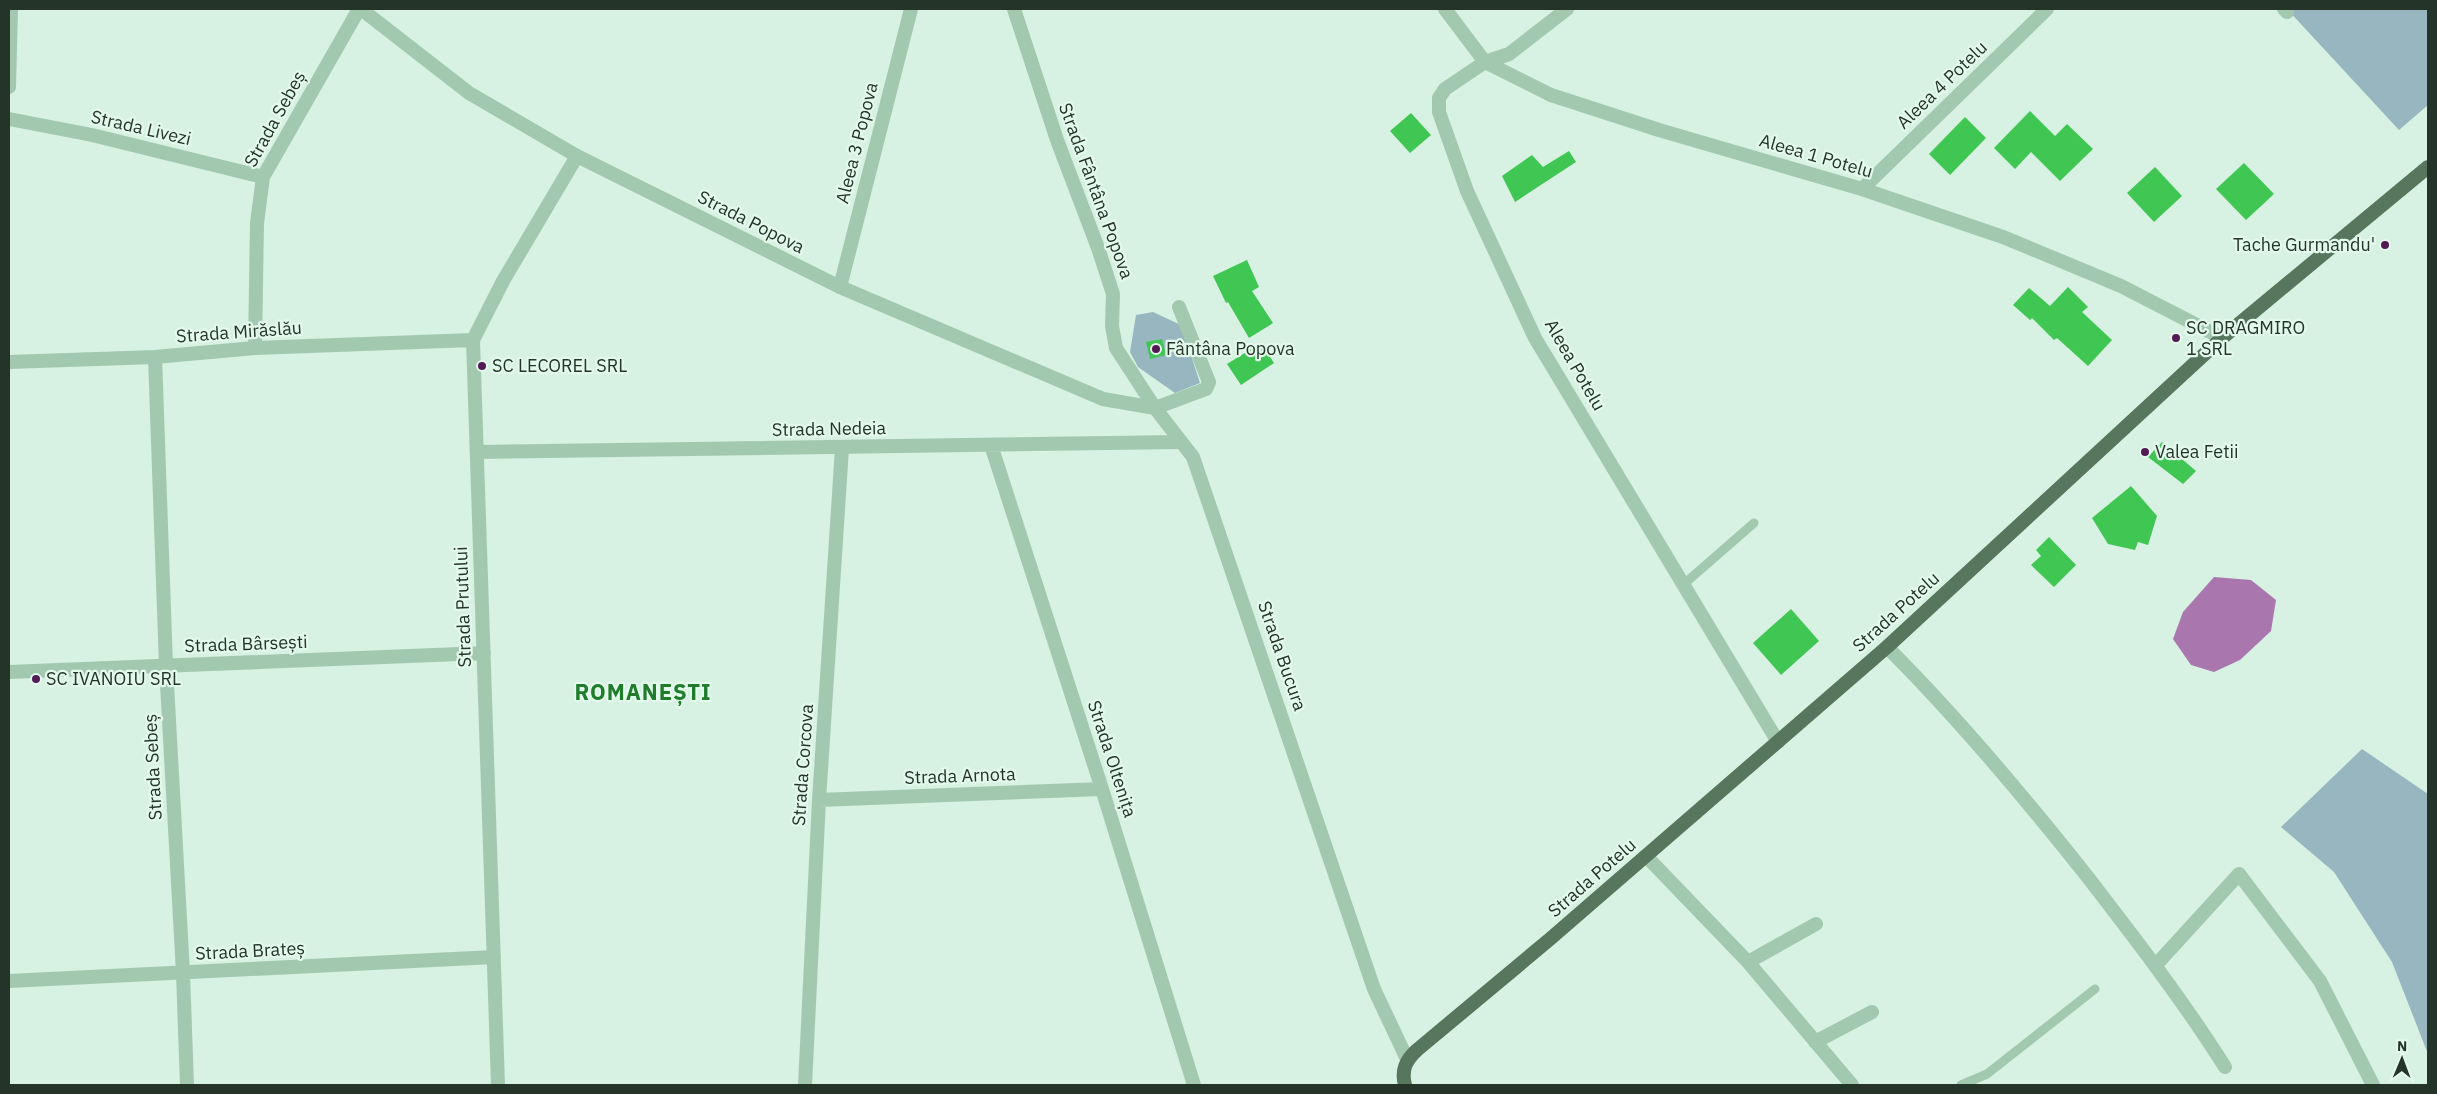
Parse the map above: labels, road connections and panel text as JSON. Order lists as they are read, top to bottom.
{
  "streets": {
    "main road": ["Strada Potelu"],
    "street": [
      "Aleea 4 Potelu",
      "Strada Sebeș",
      "Strada Livezi",
      "Aleea 3 Popova",
      "Aleea 1 Potelu",
      "Strada Fântâna Popova",
      "Strada Popova",
      "Strada Mirăslău",
      "Aleea Potelu",
      "Strada Nedeia",
      "Strada Prutului",
      "Strada Bârsești",
      "Strada Bucura",
      "Strada Oltenița",
      "Strada Corcova",
      "Strada Arnota",
      "Strada Brateș"
    ]
  },
  "crossings": [
    ["Aleea 4 Potelu", "Aleea 1 Potelu"],
    ["Strada Sebeș", "Strada Livezi"],
    ["Strada Sebeș", "Strada Popova"],
    ["Strada Sebeș", "Strada Mirăslău"],
    ["Strada Sebeș", "Strada Bârsești"],
    ["Strada Sebeș", "Strada Brateș"],
    ["Aleea 3 Popova", "Strada Popova"],
    ["Aleea 1 Potelu", "Aleea Potelu"],
    ["Aleea 1 Potelu", "Strada Potelu"],
    ["Strada Fântâna Popova", "Strada Popova"],
    ["Strada Fântâna Popova", "Strada Bucura"],
    ["Strada Popova", "Strada Prutului"],
    ["Strada Popova", "Strada Bucura"],
    ["Strada Mirăslău", "Strada Prutului"],
    ["Aleea Potelu", "Strada Potelu"],
    ["Strada Nedeia", "Strada Prutului"],
    ["Strada Nedeia", "Strada Bucura"],
    ["Strada Nedeia", "Strada Oltenița"],
    ["Strada Nedeia", "Strada Corcova"],
    ["Strada Prutului", "Strada Bârsești"],
    ["Strada Prutului", "Strada Brateș"],
    ["Strada Potelu", "Strada Bucura"],
    ["Strada Oltenița", "Strada Arnota"],
    ["Strada Corcova", "Strada Arnota"]
  ],
  "districts": ["ROMANEȘTI"],
  "places": [
    "Tache Gurmandu'",
    "SC DRAGMIRO 1 SRL",
    "Fântâna Popova",
    "SC LECOREL SRL",
    "Valea Fetii",
    "SC IVANOIU SRL"
  ],
  "north": "top"
}
